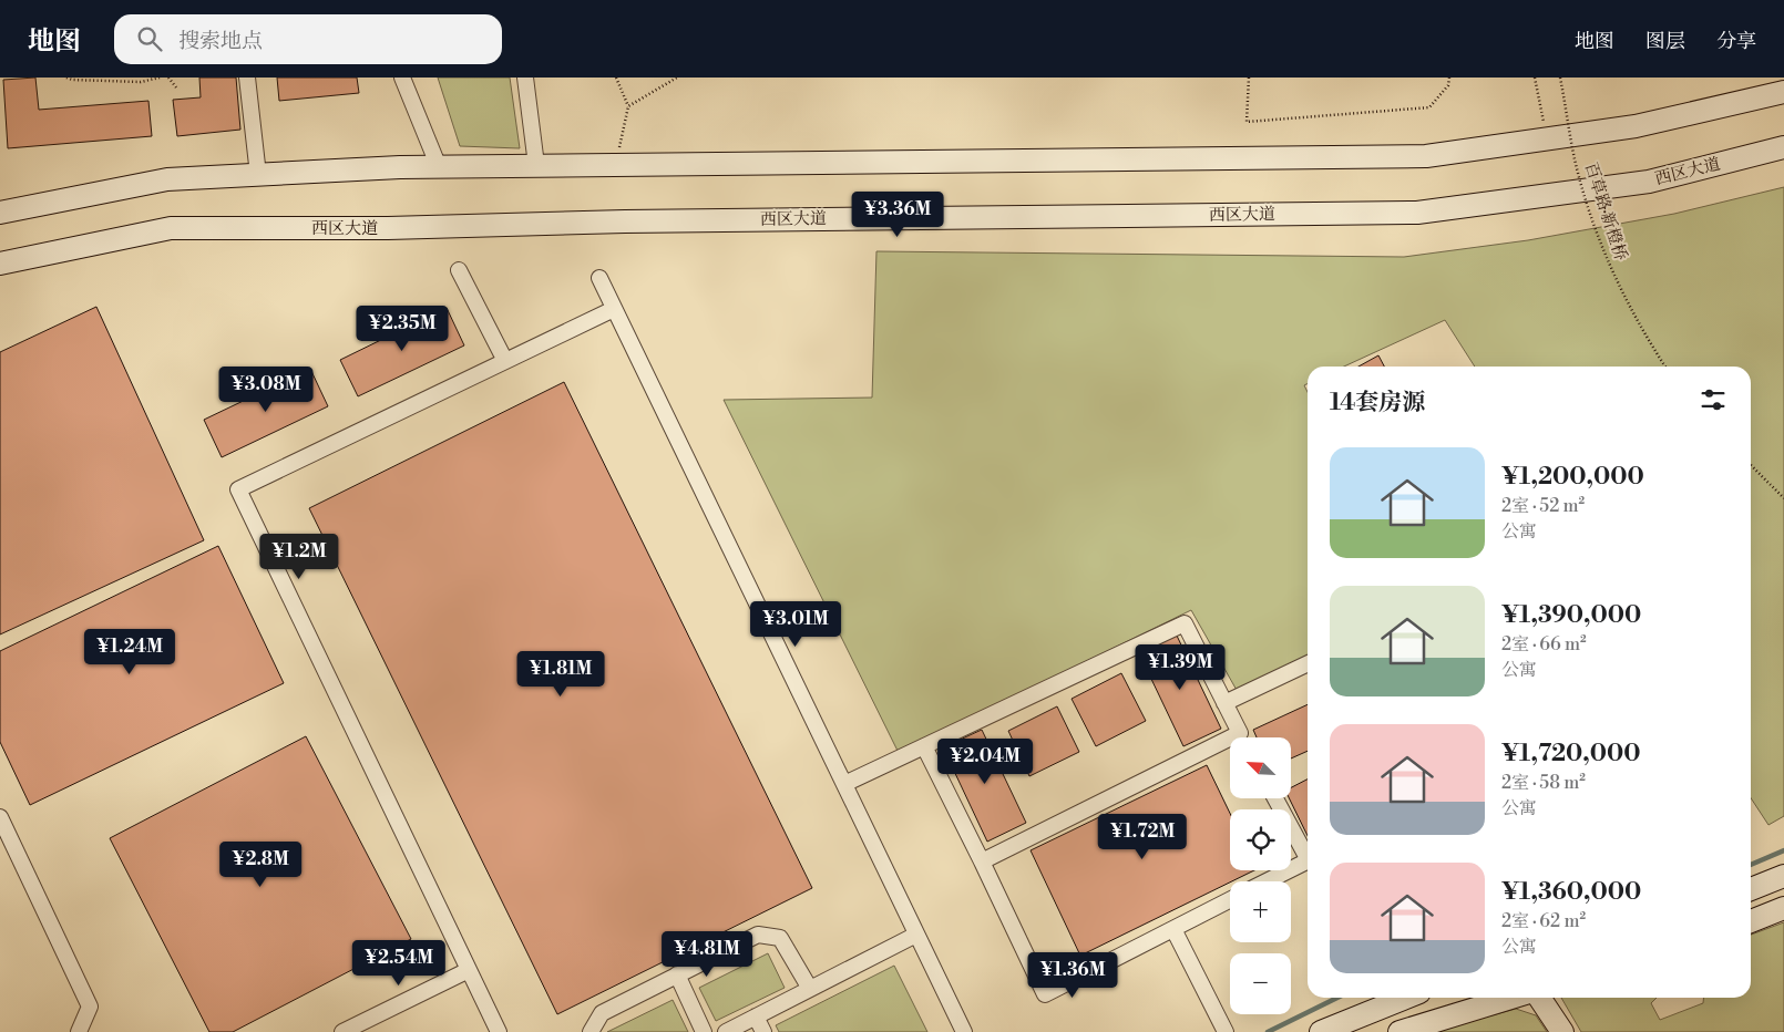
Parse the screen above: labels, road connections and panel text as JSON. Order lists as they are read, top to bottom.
{
  "streets": {
    "main road": ["西区大道"],
    "path": ["百草路·新橙桥"]
  },
  "north": "top left",
  "page": {
    "header": "地图",
    "search": "搜索地点",
    "nav": ["地图", "图层", "分享"],
    "price": [
      "¥3.36M",
      "¥2.35M",
      "¥3.08M",
      "¥1.2M",
      "¥3.01M",
      "¥1.24M",
      "¥1.39M",
      "¥1.81M",
      "¥2.04M",
      "¥1.72M",
      "¥2.8M",
      "¥4.81M",
      "¥2.54M",
      "¥1.36M"
    ],
    "heading": "14套房源",
    "list": [
      {
        "name": "¥1,200,000",
        "note": "2室 · 52 m² · 公寓"
      },
      {
        "name": "¥1,390,000",
        "note": "2室 · 66 m² · 公寓"
      },
      {
        "name": "¥1,720,000",
        "note": "2室 · 58 m² · 公寓"
      },
      {
        "name": "¥1,360,000",
        "note": "2室 · 62 m² · 公寓"
      }
    ],
    "map_buttons": ["+", "−"]
  }
}
